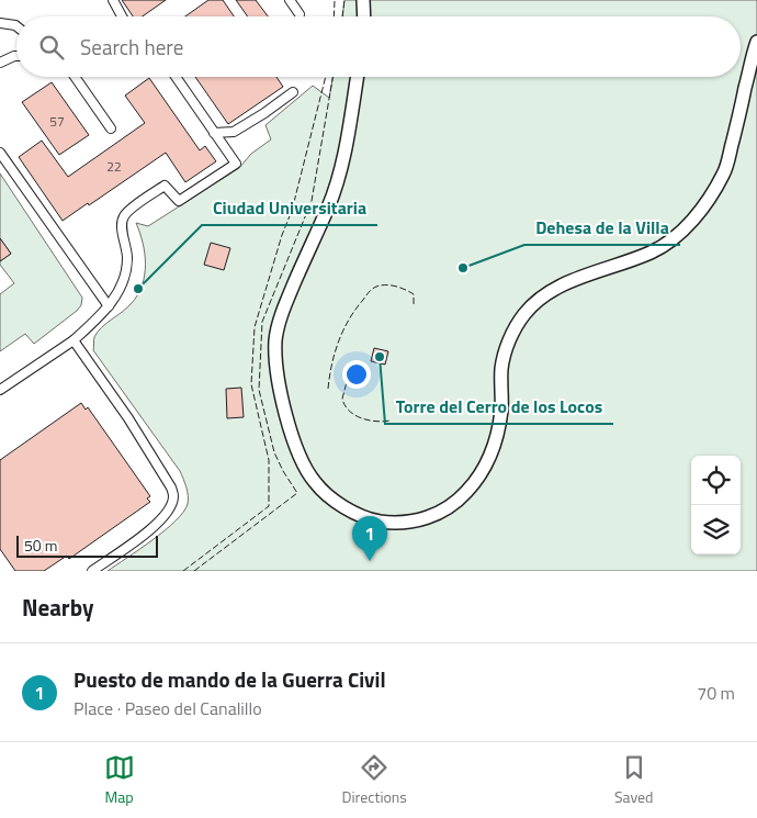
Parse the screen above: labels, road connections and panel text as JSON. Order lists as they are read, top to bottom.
{
  "places": ["Dehesa de la Villa", "Ciudad Universitaria", "Torre del Cerro de los Locos"],
  "house_numbers": ["57", "22"],
  "scale_bar": "50 m",
  "page": {
    "search": "Search here",
    "pins": "1",
    "scale": "50 m",
    "heading": "Nearby",
    "list": [
      {
        "mark": "1",
        "name": "Puesto de mando de la Guerra Civil",
        "note": "Place · Paseo del Canalillo",
        "value": "70 m"
      }
    ],
    "nav": ["Map", "Directions", "Saved"]
  }
}
